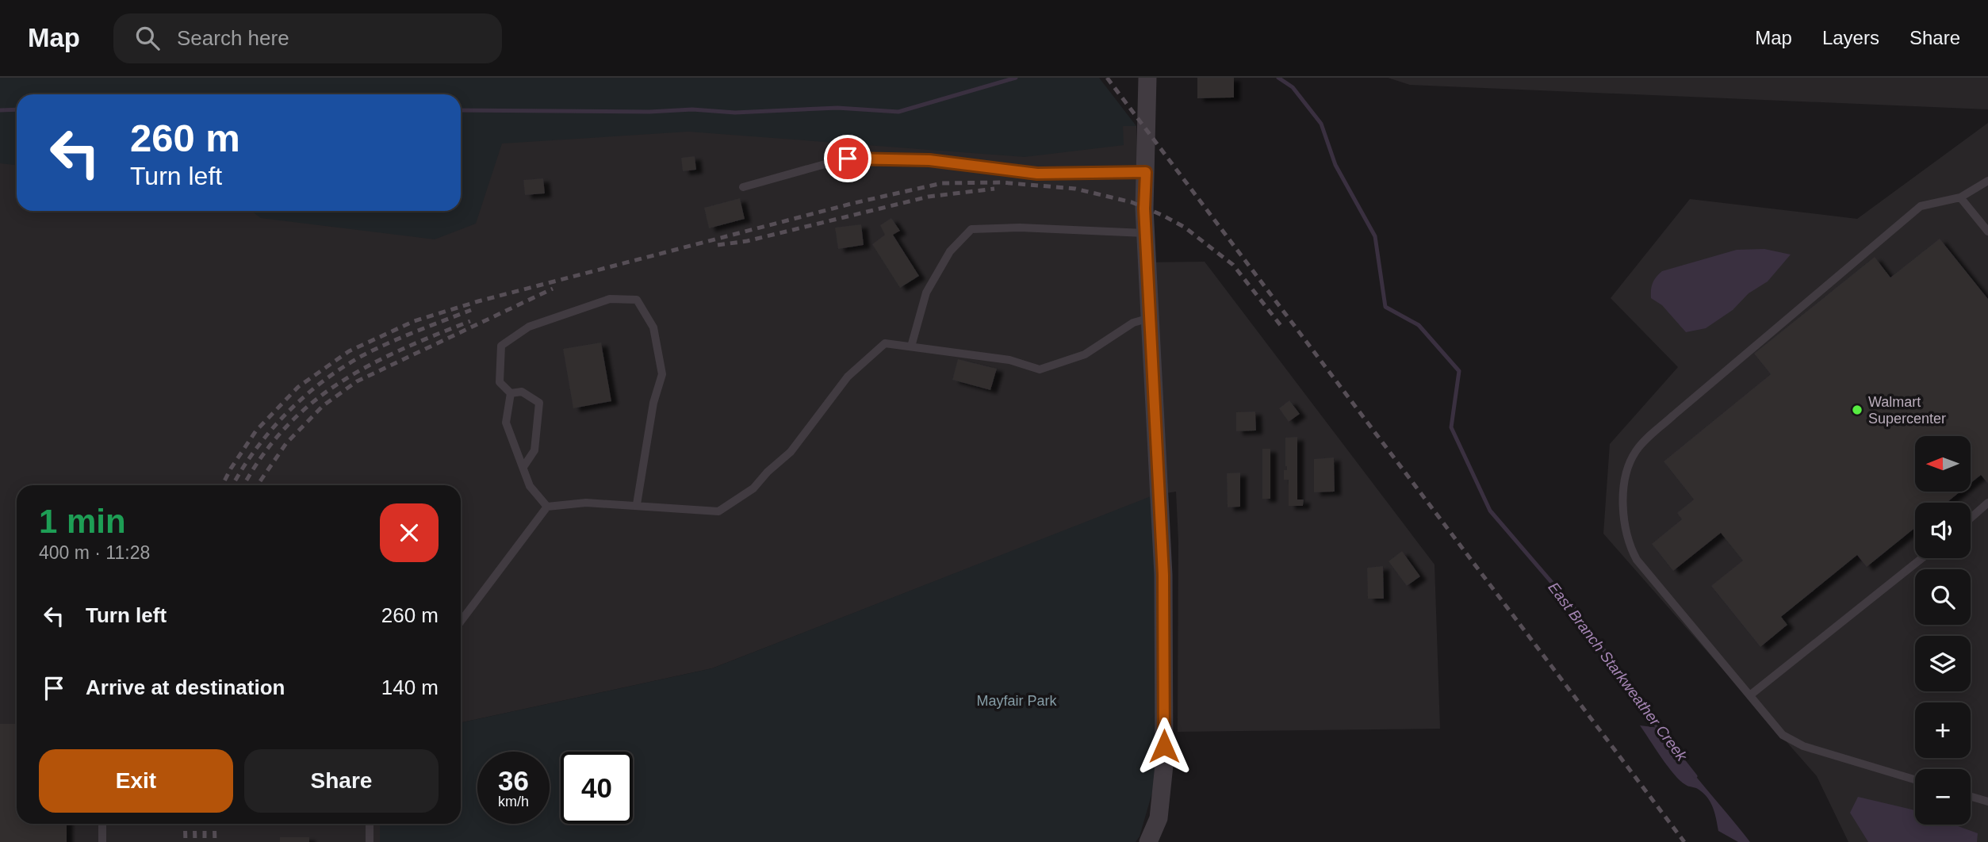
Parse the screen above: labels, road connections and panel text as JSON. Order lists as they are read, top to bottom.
{
  "water": ["East Branch Starkweather Creek"],
  "parks": ["Mayfair Park"],
  "places": ["Walmart Supercenter"],
  "north": "left",
  "page": {
    "header": "Map",
    "search": "Search here",
    "nav": ["Map", "Layers", "Share"],
    "turn": ["260 m", "Turn left"],
    "map_buttons": ["+", "−"],
    "heading": ["1 min", "400 m · 11:28"],
    "list": [
      {
        "name": "Turn left",
        "value": "260 m"
      },
      {
        "name": "Arrive at destination",
        "value": "140 m"
      }
    ],
    "buttons": ["Exit", "Share"],
    "speed": "36 km/h",
    "limit": "40"
  }
}
